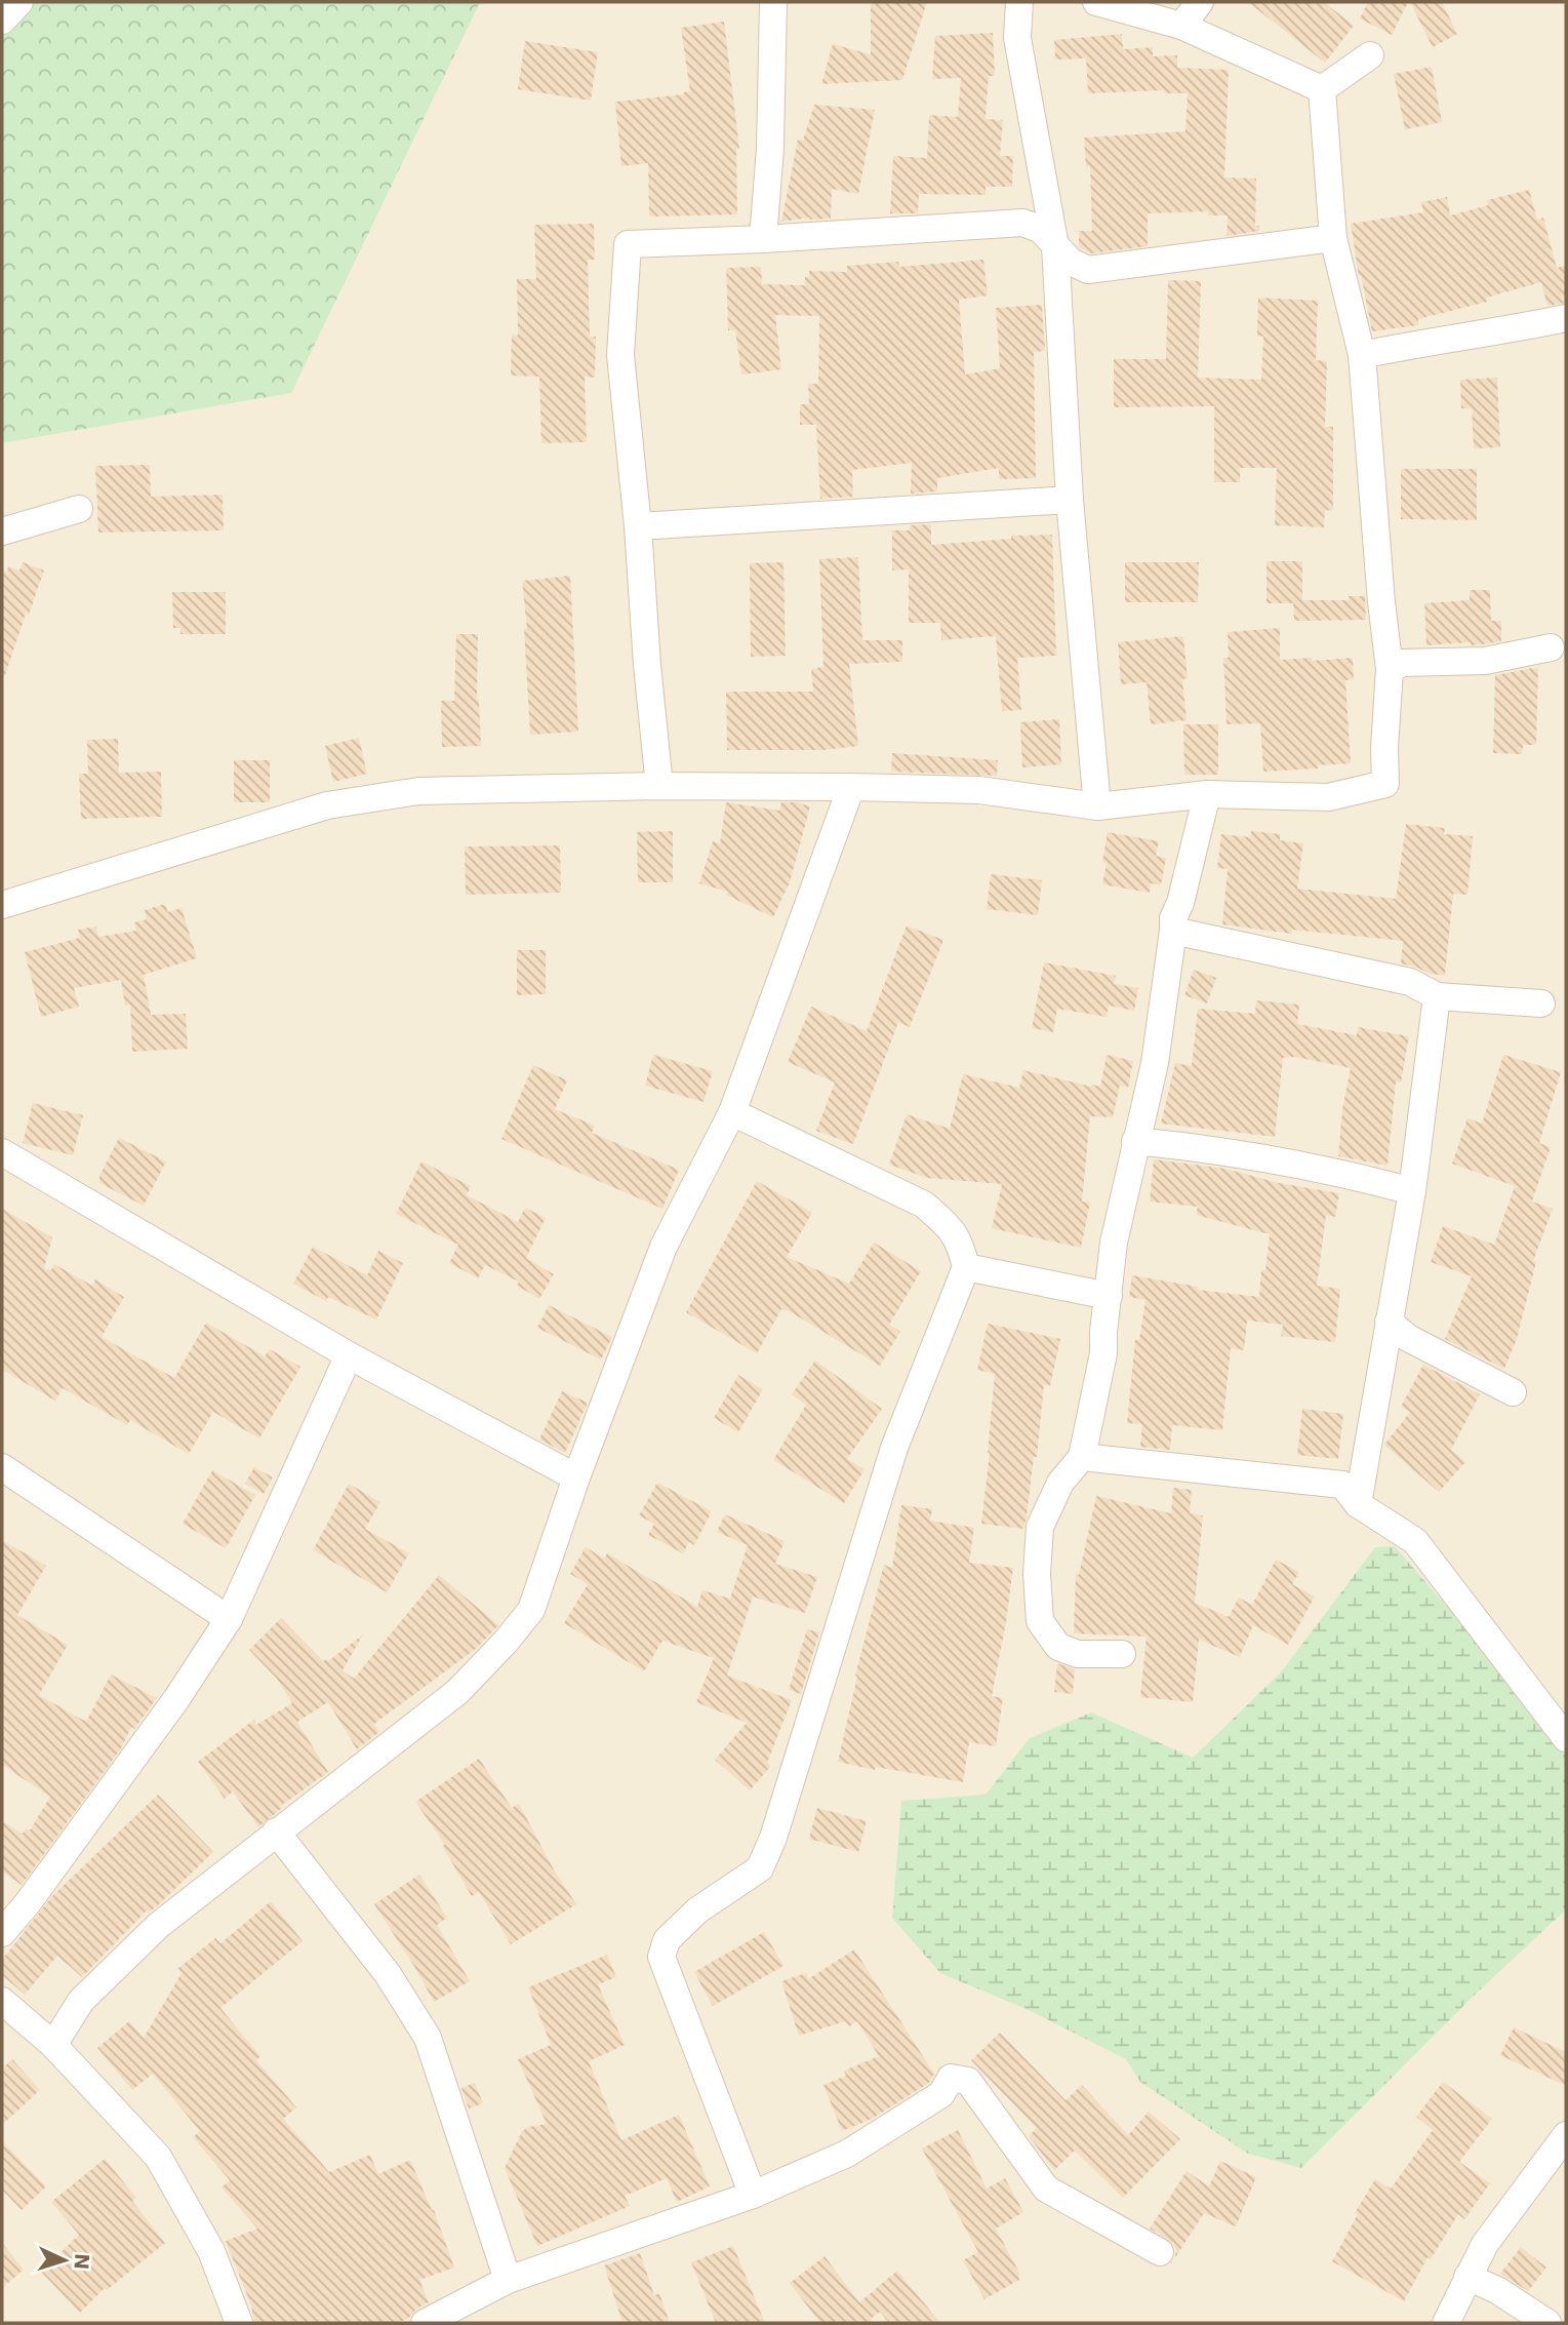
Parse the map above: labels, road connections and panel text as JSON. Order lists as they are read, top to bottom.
{
  "north": "right"
}
